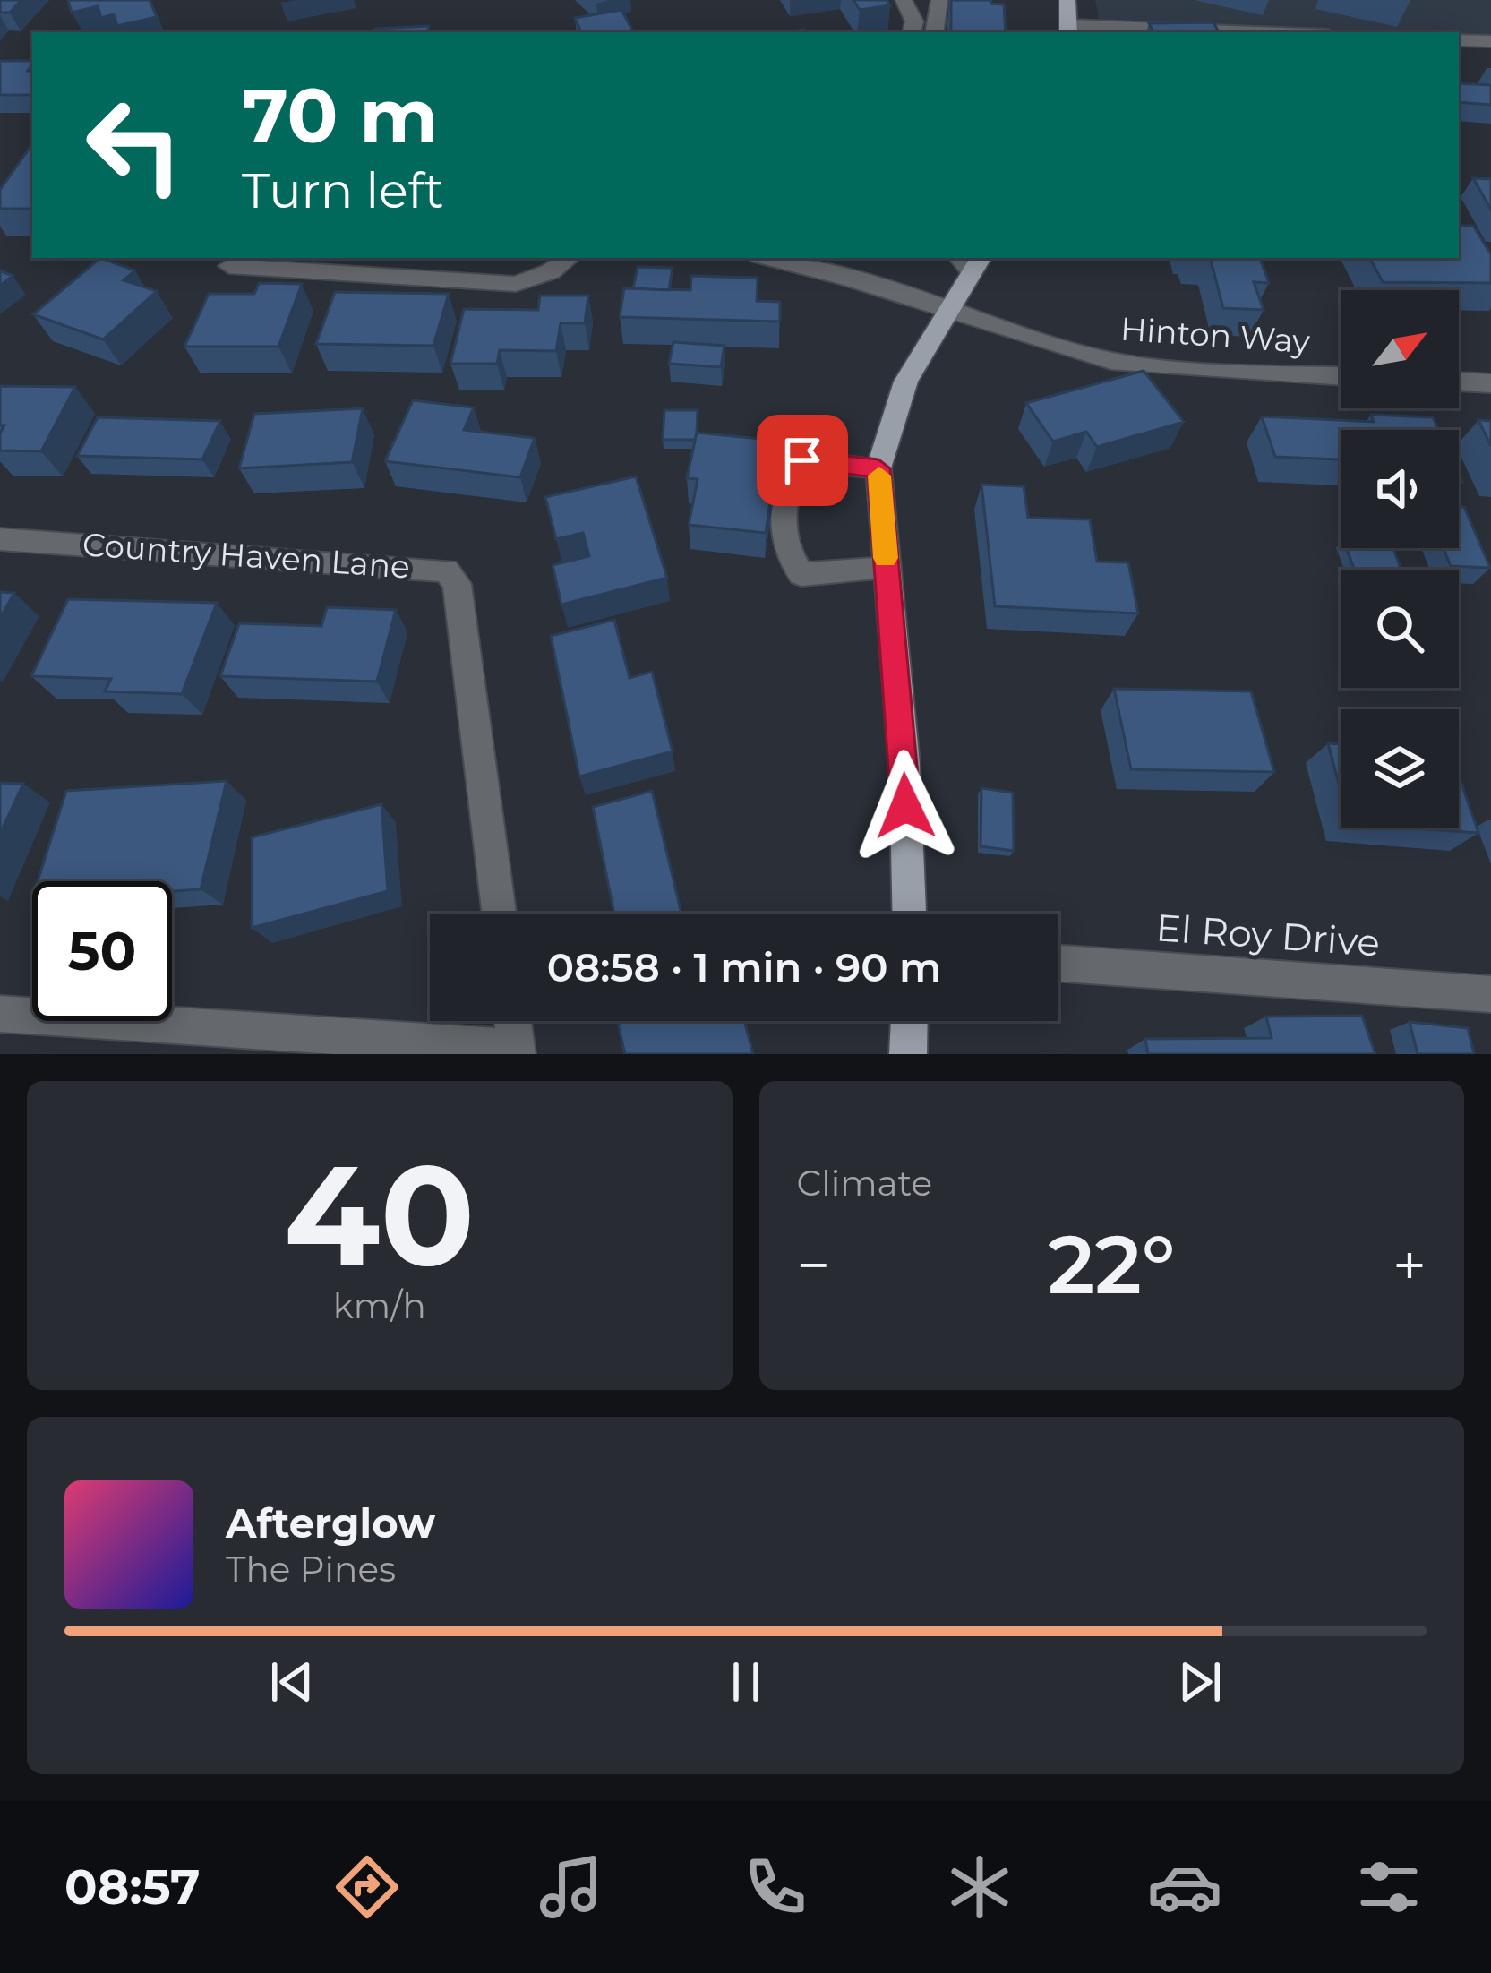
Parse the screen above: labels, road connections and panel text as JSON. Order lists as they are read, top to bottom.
{
  "streets": {
    "street": ["Hinton Way", "Country Haven Lane", "El Roy Drive"]
  },
  "north": "top right",
  "page": {
    "turn": ["70 m", "Turn left"],
    "limit": "50",
    "trip": "08:58 · 1 min · 90 m",
    "tile": [
      ["40", "km/h"],
      "Climate"
    ],
    "heat": ["−", "22°", "+"],
    "song": ["Afterglow", "The Pines"],
    "tabs": "08:57"
  }
}
